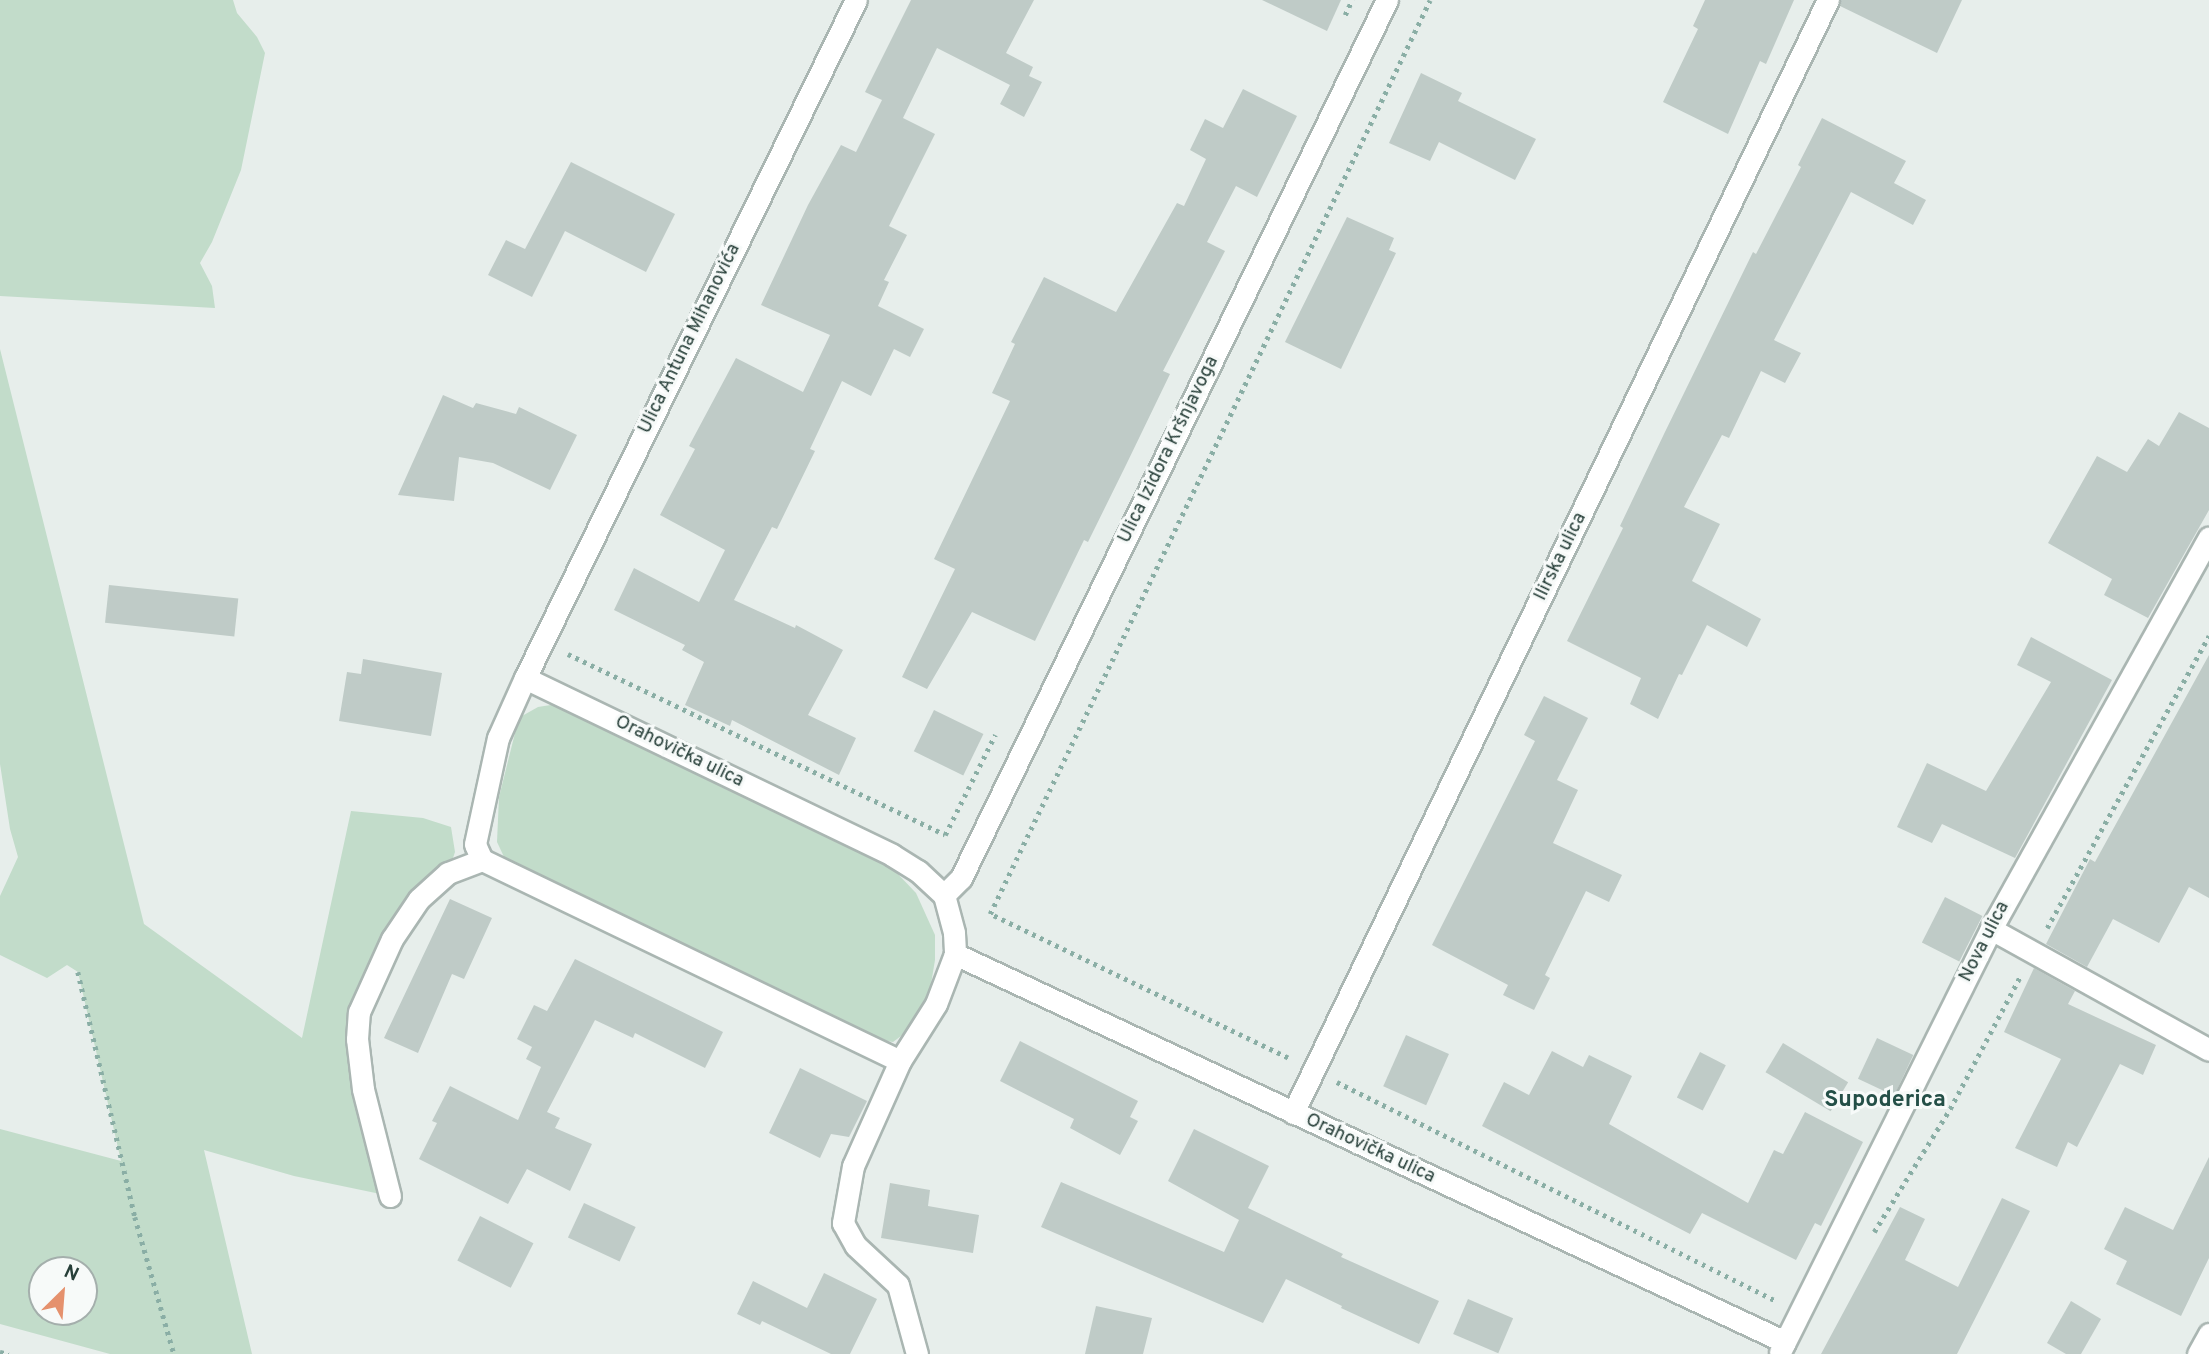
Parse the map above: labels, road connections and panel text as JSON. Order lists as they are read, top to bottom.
{
  "streets": {
    "street": [
      "Ulica Antuna Mihanovića",
      "Ulica Izidora Kršnjavoga",
      "Ilirska ulica",
      "Orahovička ulica",
      "Nova ulica"
    ]
  },
  "crossings": [
    ["Ulica Antuna Mihanovića", "Orahovička ulica"],
    ["Ulica Izidora Kršnjavoga", "Orahovička ulica"],
    ["Ilirska ulica", "Orahovička ulica"],
    ["Orahovička ulica", "Nova ulica"]
  ],
  "districts": ["Supoderica"],
  "north": "top right"
}
